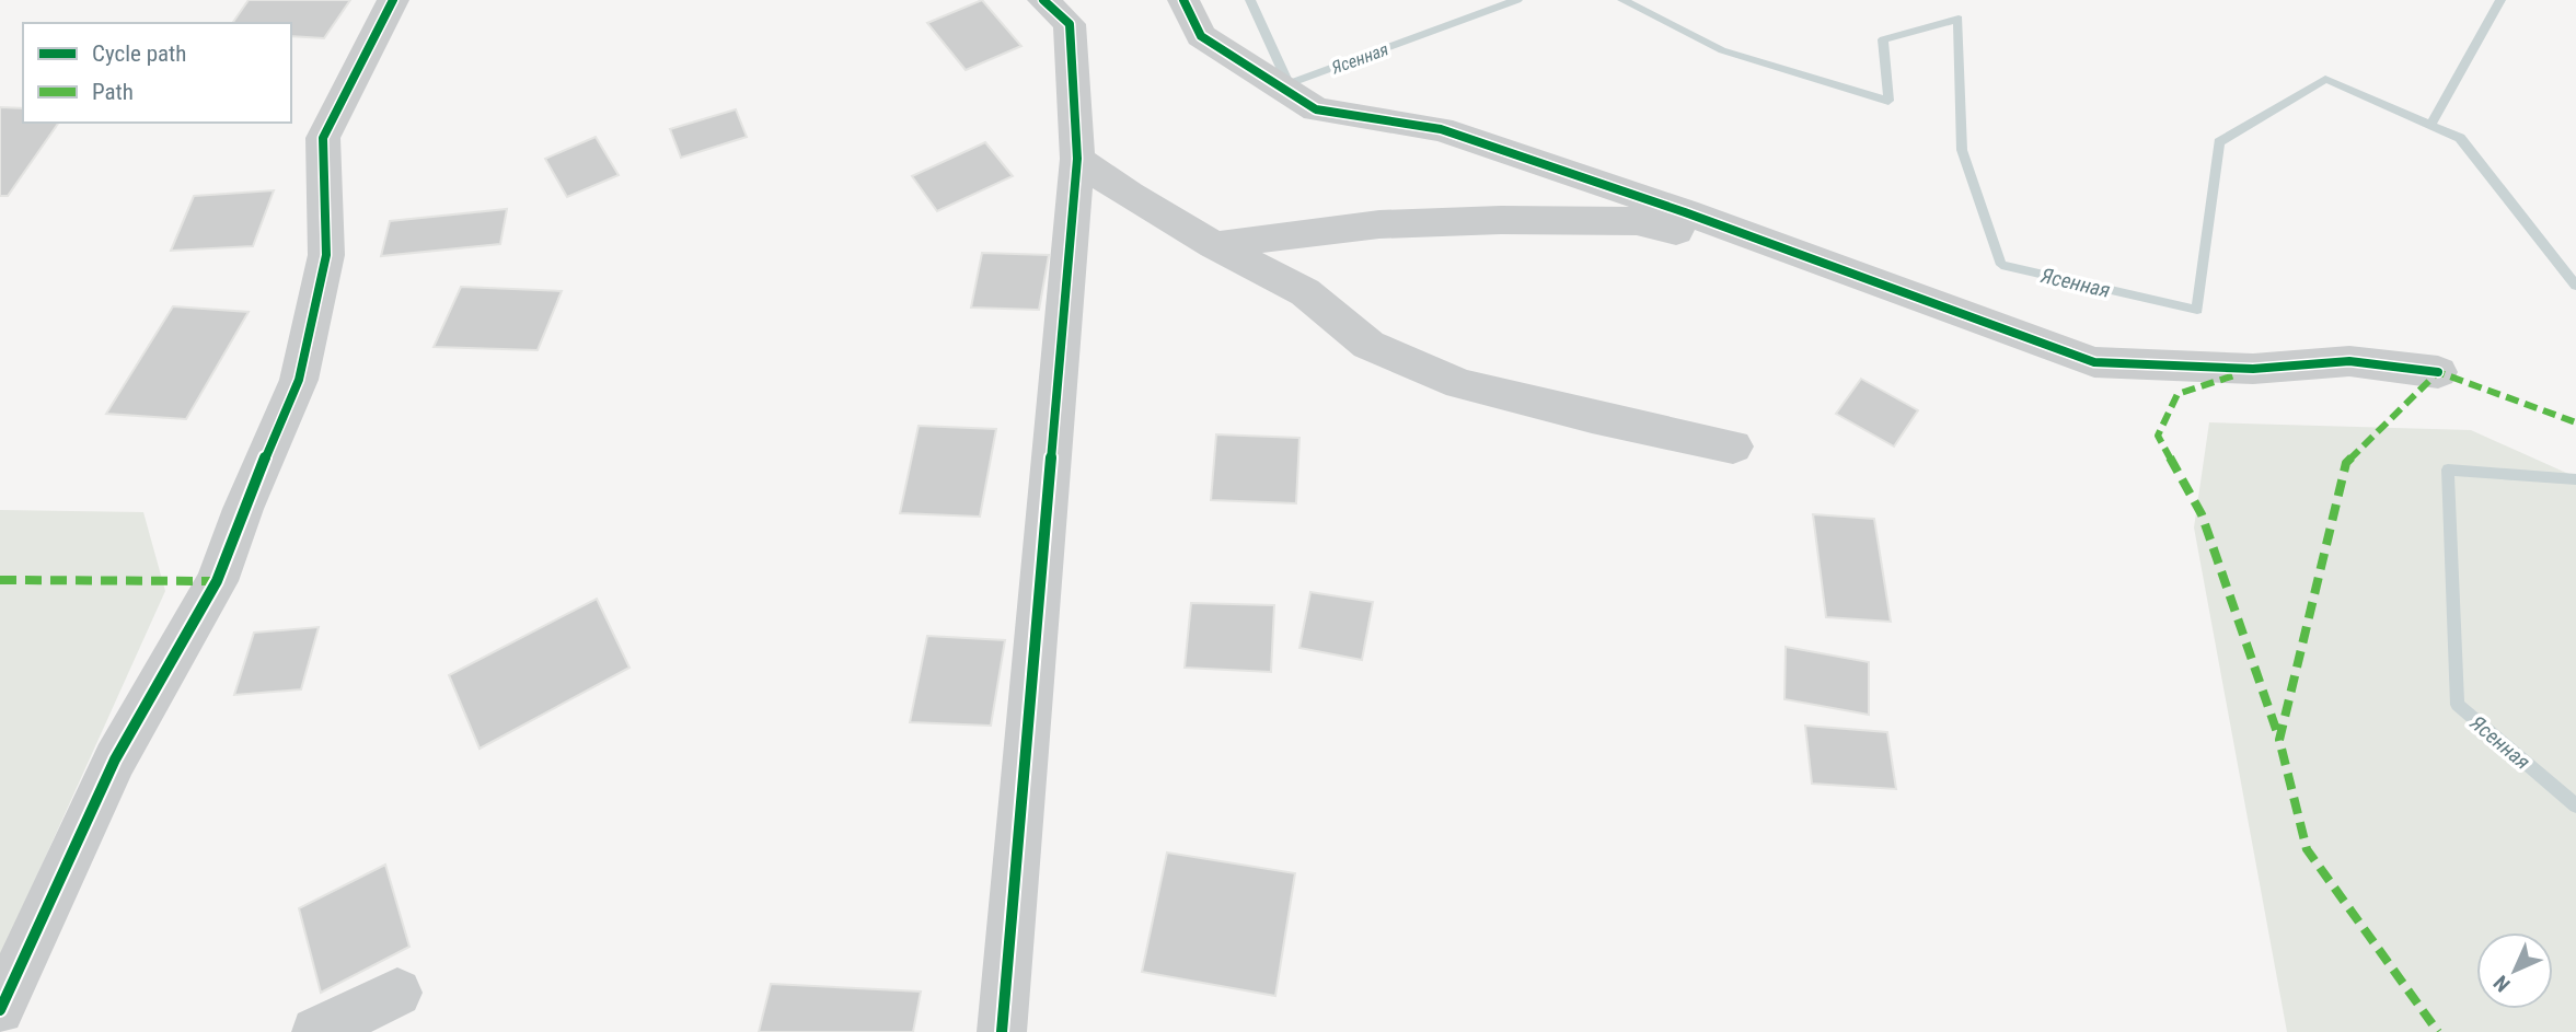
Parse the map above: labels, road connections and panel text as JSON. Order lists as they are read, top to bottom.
{
  "water": ["Ясенная"],
  "legend": ["Cycle path", "Path"],
  "north": "bottom left"
}
